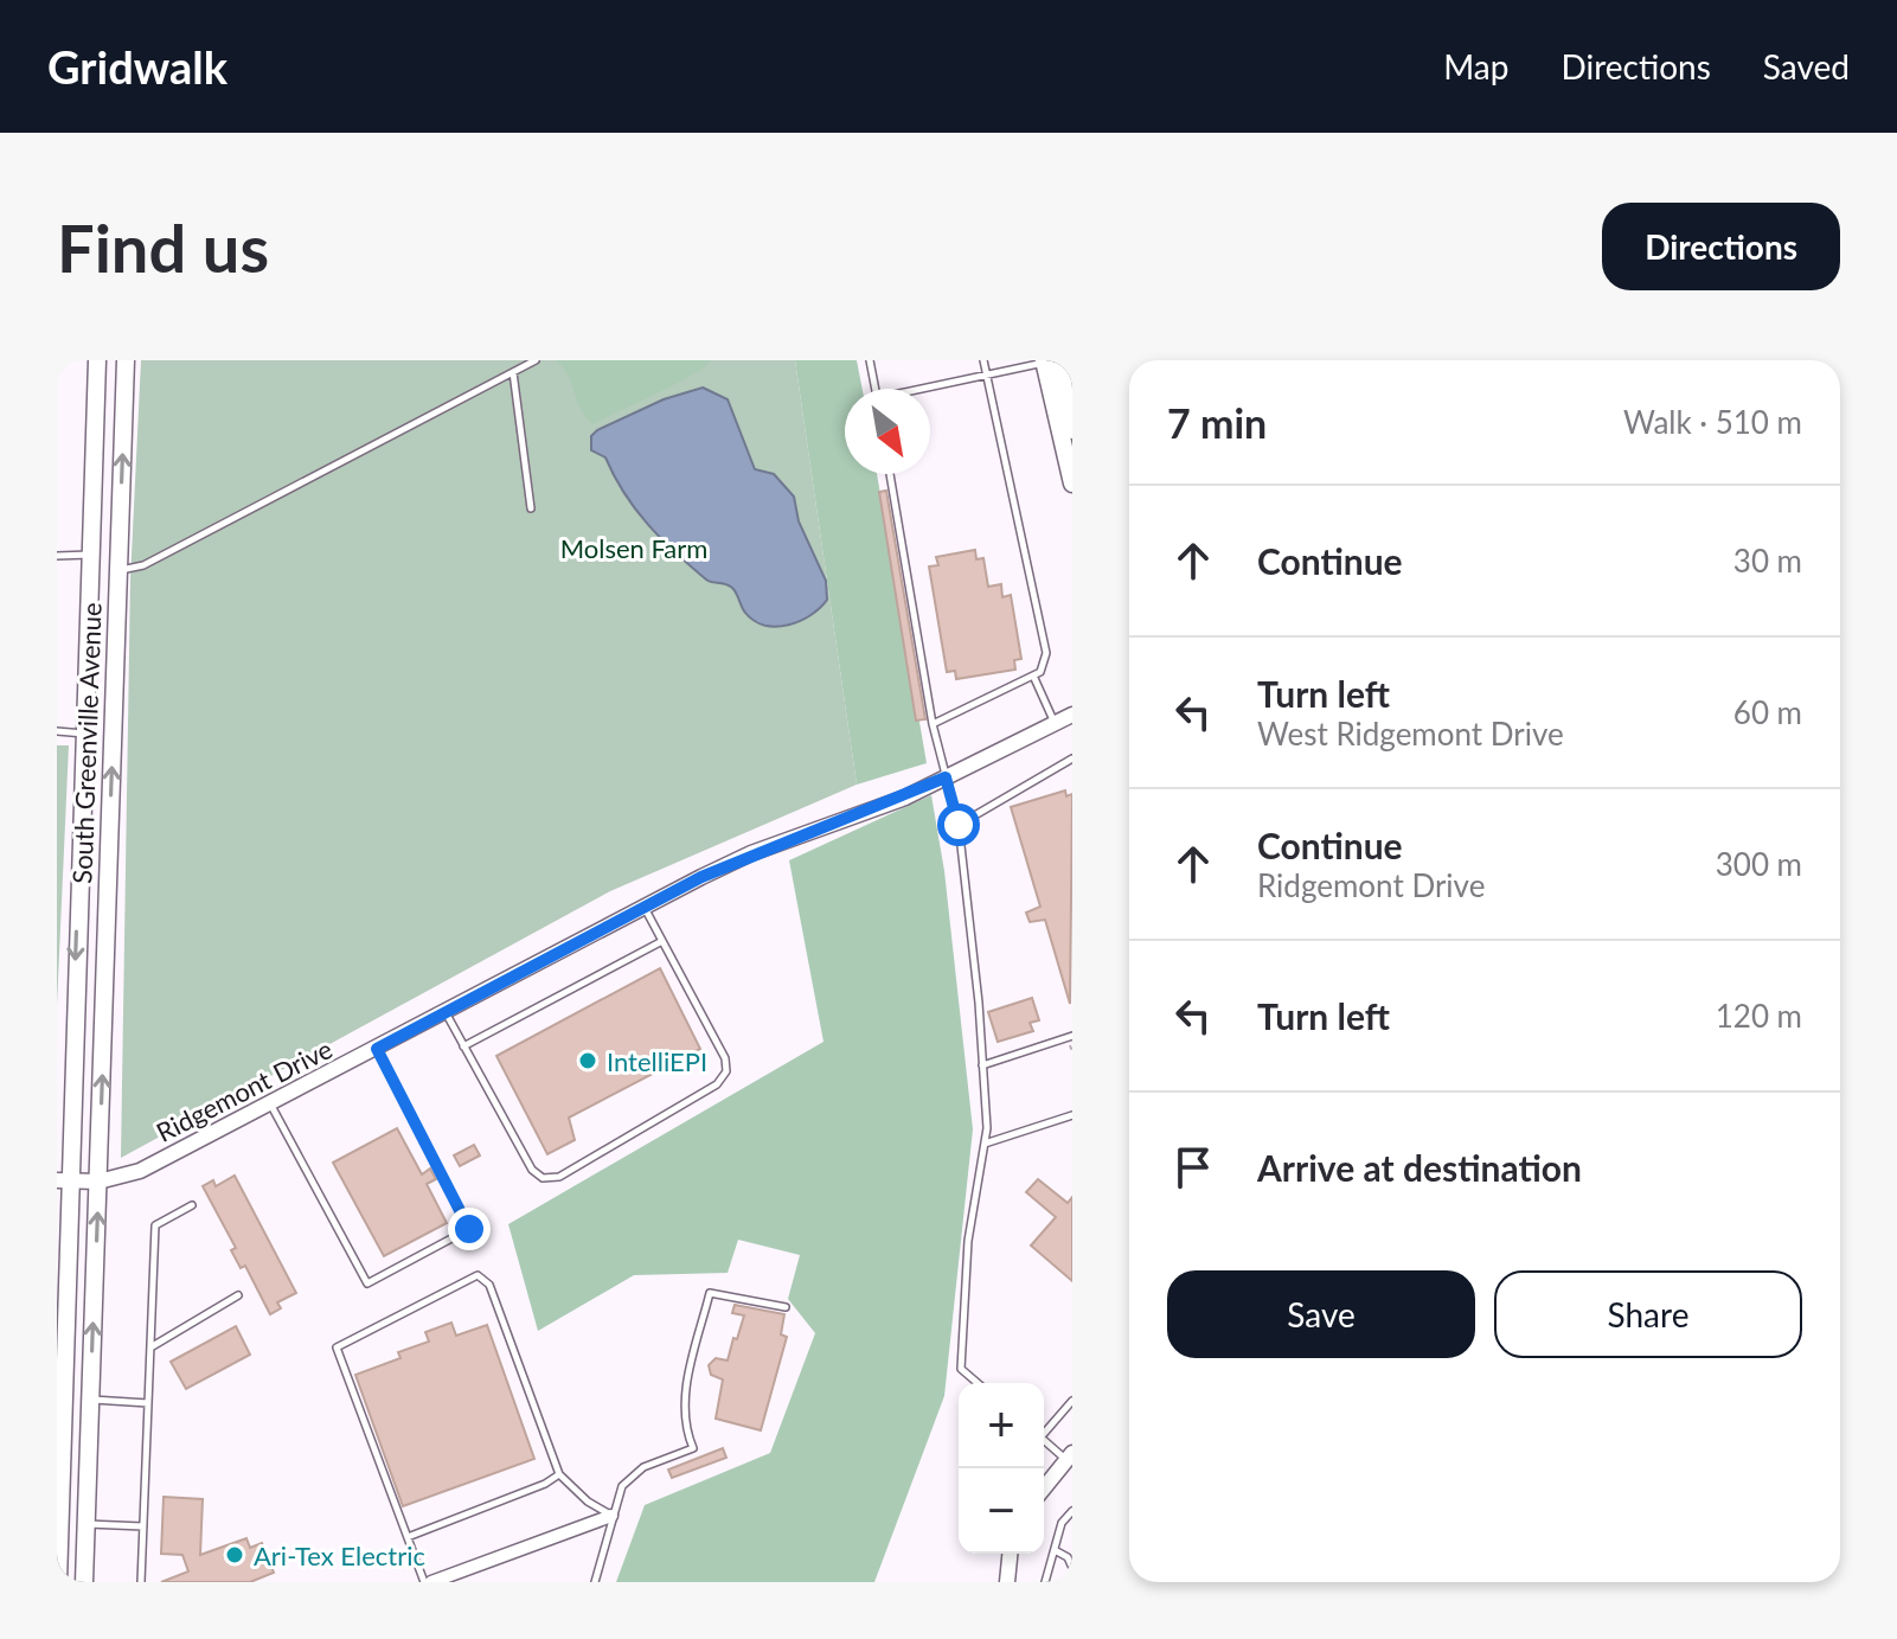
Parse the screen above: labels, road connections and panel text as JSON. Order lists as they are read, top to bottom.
{
  "streets": {
    "main road": ["South Greenville Avenue"],
    "street": ["Ridgemont Drive"]
  },
  "crossings": [
    ["South Greenville Avenue", "Ridgemont Drive"]
  ],
  "parks": ["Molsen Farm"],
  "places": ["IntelliEPI", "Ari-Tex Electric"],
  "north": "bottom right",
  "page": {
    "header": "Gridwalk",
    "nav": ["Map", "Directions", "Saved"],
    "buttons": [
      "Directions",
      ["Save", "Share"]
    ],
    "title": "Find us",
    "heading": ["7 min", "Walk · 510 m"],
    "list": [
      ["Continue", "30 m"],
      ["Turn left", "West Ridgemont Drive", "60 m"],
      ["Continue", "Ridgemont Drive", "300 m"],
      ["Turn left", "120 m"],
      "Arrive at destination"
    ],
    "map_buttons": ["+", "−"]
  }
}
